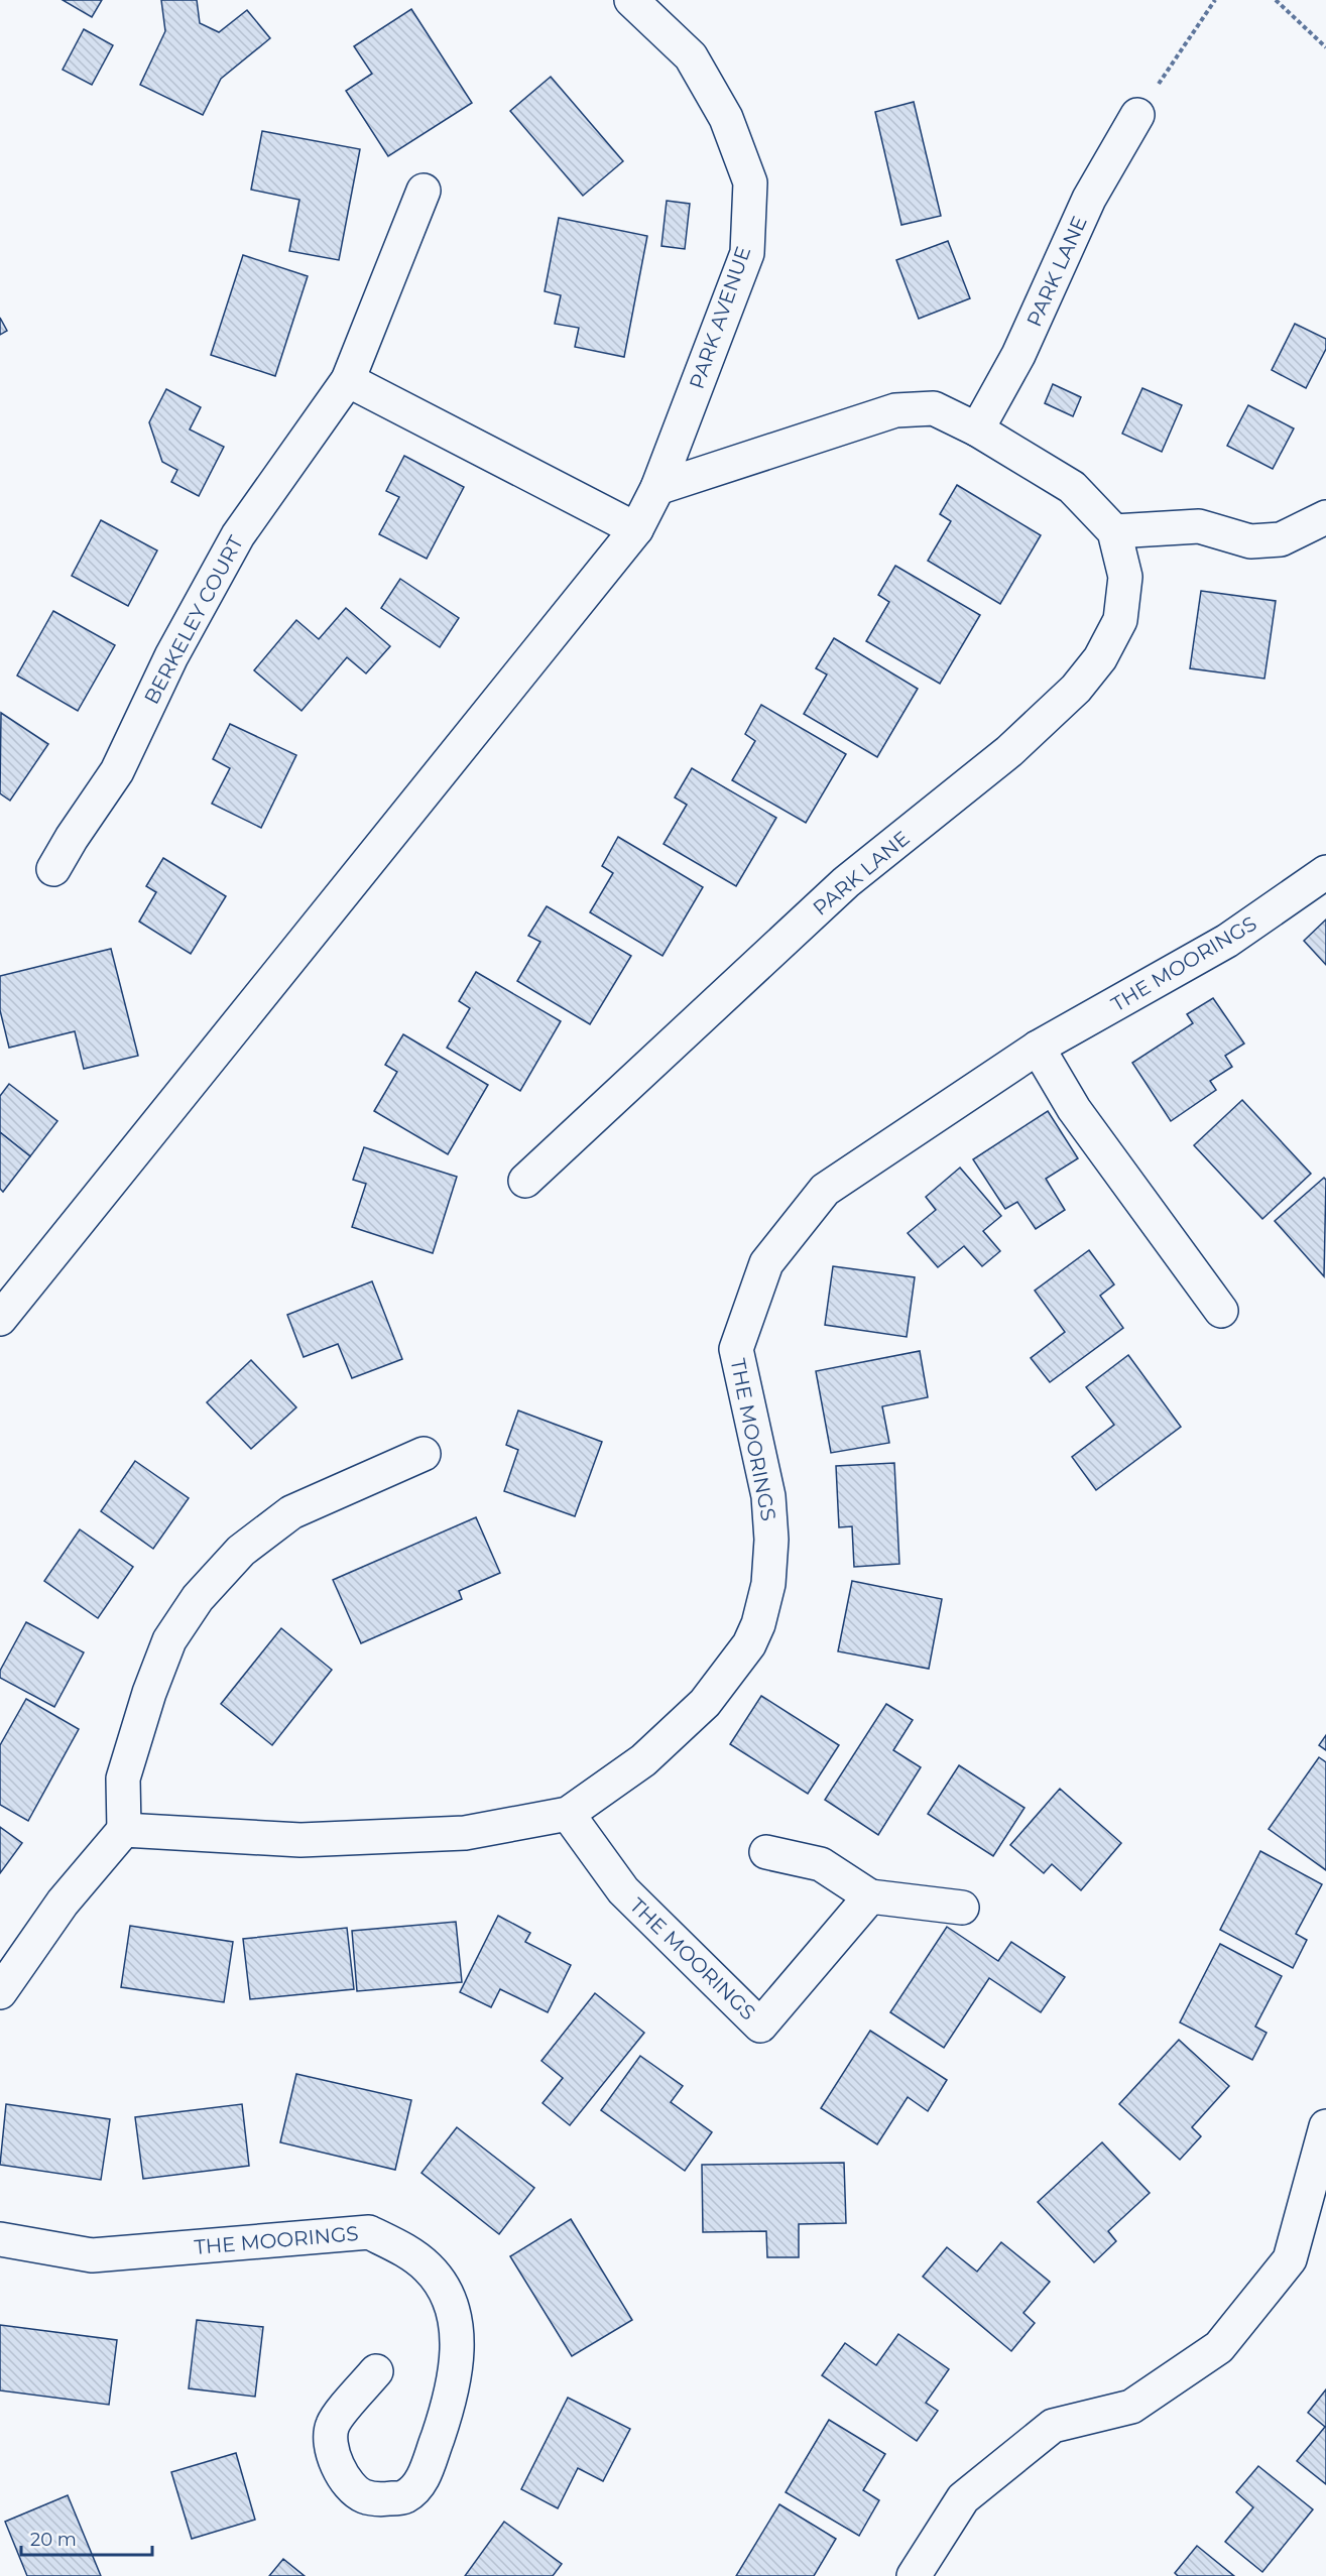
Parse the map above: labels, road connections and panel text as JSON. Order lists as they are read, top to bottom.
{
  "streets": {
    "street": [
      "PARK LANE",
      "PARK AVENUE",
      "BERKELEY COURT",
      "THE MOORINGS"
    ]
  },
  "crossings": [
    ["PARK LANE", "PARK AVENUE"]
  ],
  "scale_bar": "20 m"
}
